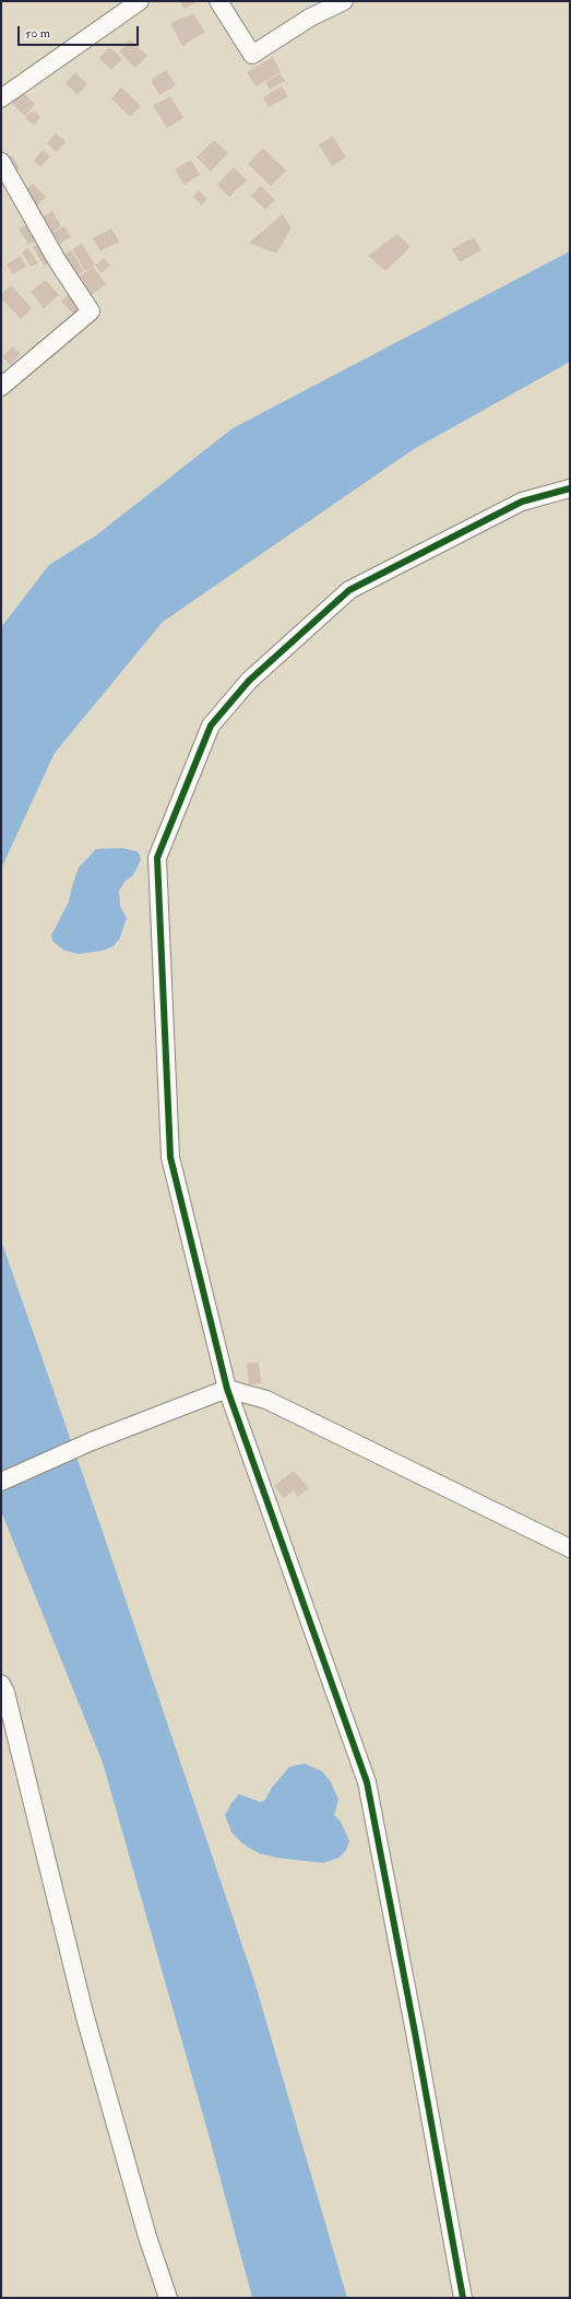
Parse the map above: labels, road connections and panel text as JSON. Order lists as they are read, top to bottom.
{
  "scale_bar": "50 m"
}
